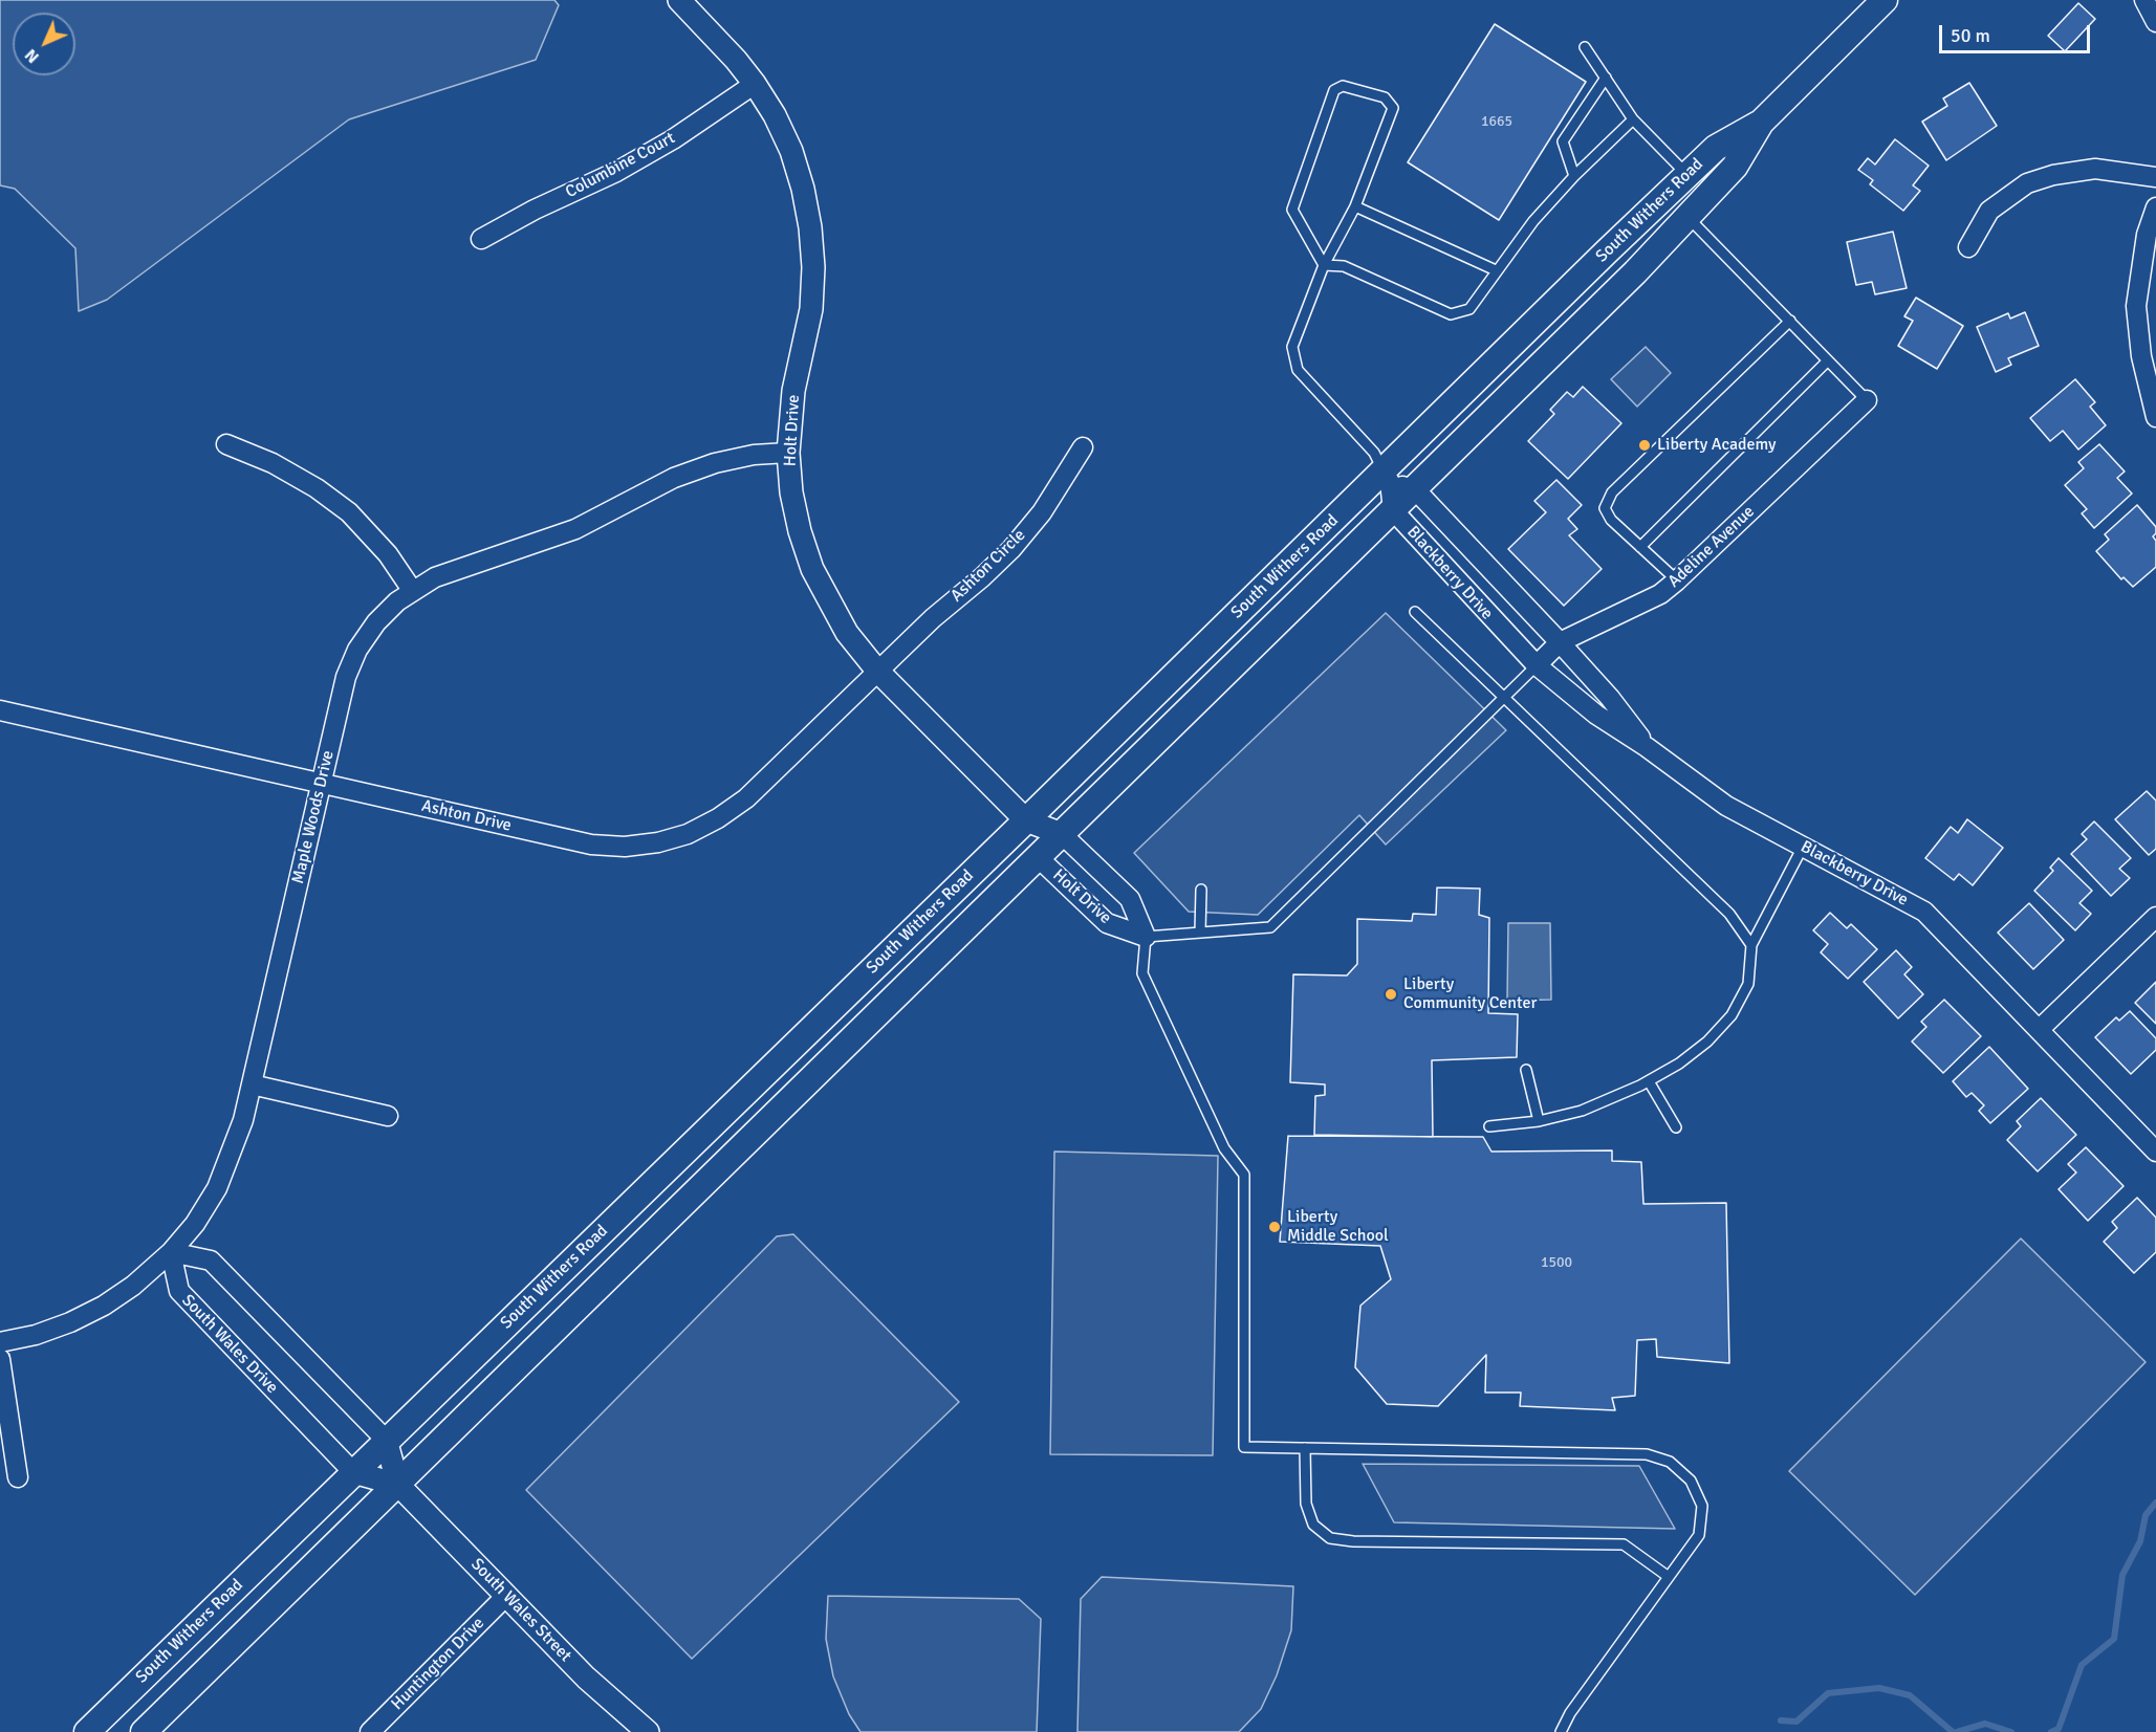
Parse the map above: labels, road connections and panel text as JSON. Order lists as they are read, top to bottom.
{
  "streets": {
    "main road": ["South Withers Road"],
    "street": [
      "Columbine Court",
      "Holt Drive",
      "Adeline Avenue",
      "Ashton Circle",
      "Blackberry Drive",
      "Ashton Drive",
      "Maple Woods Drive",
      "South Wales Drive",
      "South Wales Street",
      "Huntington Drive"
    ]
  },
  "crossings": [
    ["Columbine Court", "Holt Drive"],
    ["South Withers Road", "Holt Drive"],
    ["South Withers Road", "Blackberry Drive"],
    ["South Withers Road", "South Wales Drive"],
    ["South Withers Road", "South Wales Street"],
    ["Holt Drive", "Ashton Circle"],
    ["Holt Drive", "Ashton Drive"],
    ["Holt Drive", "Maple Woods Drive"],
    ["Adeline Avenue", "Blackberry Drive"],
    ["Ashton Circle", "Ashton Drive"],
    ["Ashton Drive", "Maple Woods Drive"],
    ["Maple Woods Drive", "South Wales Drive"],
    ["South Wales Street", "Huntington Drive"]
  ],
  "places": ["Liberty Academy", "Liberty Community Center", "Liberty Middle School"],
  "house_numbers": ["1665", "1500"],
  "scale_bar": "50 m",
  "north": "bottom left"
}
